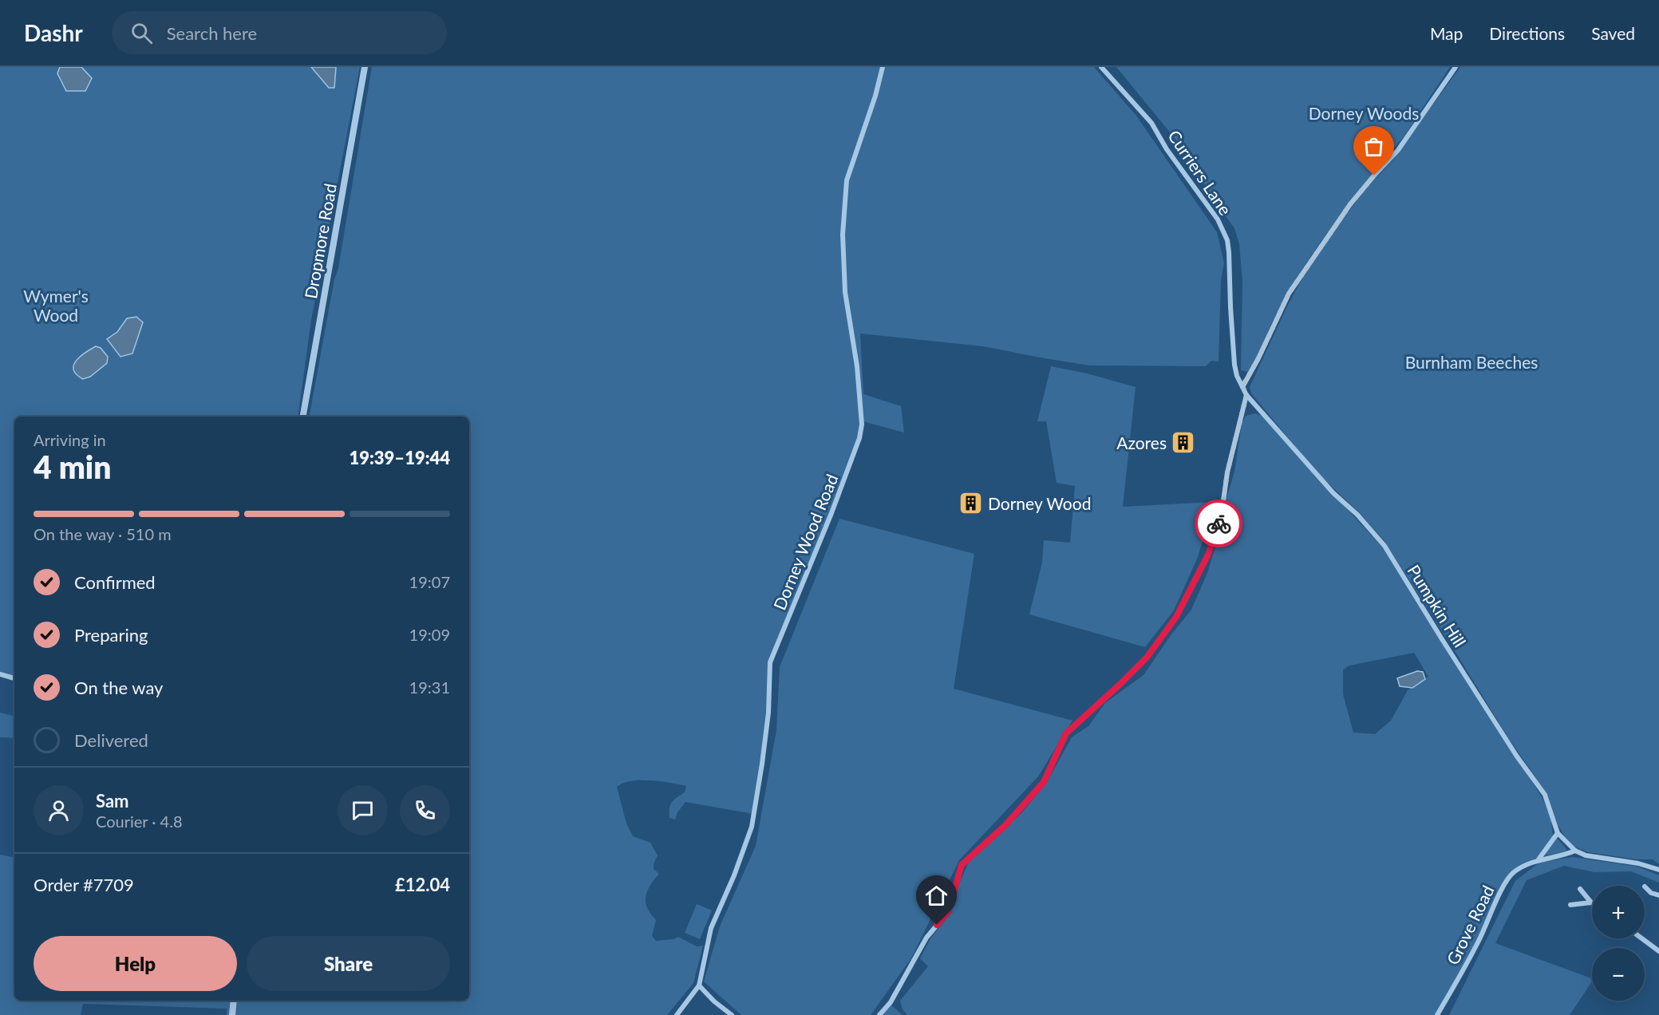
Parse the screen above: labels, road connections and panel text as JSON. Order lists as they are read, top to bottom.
{
  "streets": {
    "street": [
      "Curriers Lane",
      "Dropmore Road",
      "Dorney Wood Road",
      "Pumpkin Hill",
      "Grove Road"
    ]
  },
  "crossings": [
    ["Curriers Lane", "Pumpkin Hill"],
    ["Pumpkin Hill", "Grove Road"]
  ],
  "parks": ["Dorney Woods", "Wymer's Wood", "Burnham Beeches"],
  "places": {
    "building": ["Azores", "Dorney Wood"]
  },
  "page": {
    "header": "Dashr",
    "search": "Search here",
    "nav": ["Map", "Directions", "Saved"],
    "heading": ["4 min", "Arriving in", "19:39–19:44"],
    "panel": [
      "Sam",
      "Courier · 4.8",
      "Order #7709",
      "£12.04"
    ],
    "bar": "On the way · 510 m",
    "list": [
      ["Confirmed", "19:07"],
      ["Preparing", "19:09"],
      ["On the way", "19:31"],
      "Delivered"
    ],
    "map_buttons": ["+", "−"],
    "buttons": ["Help", "Share"]
  }
}
